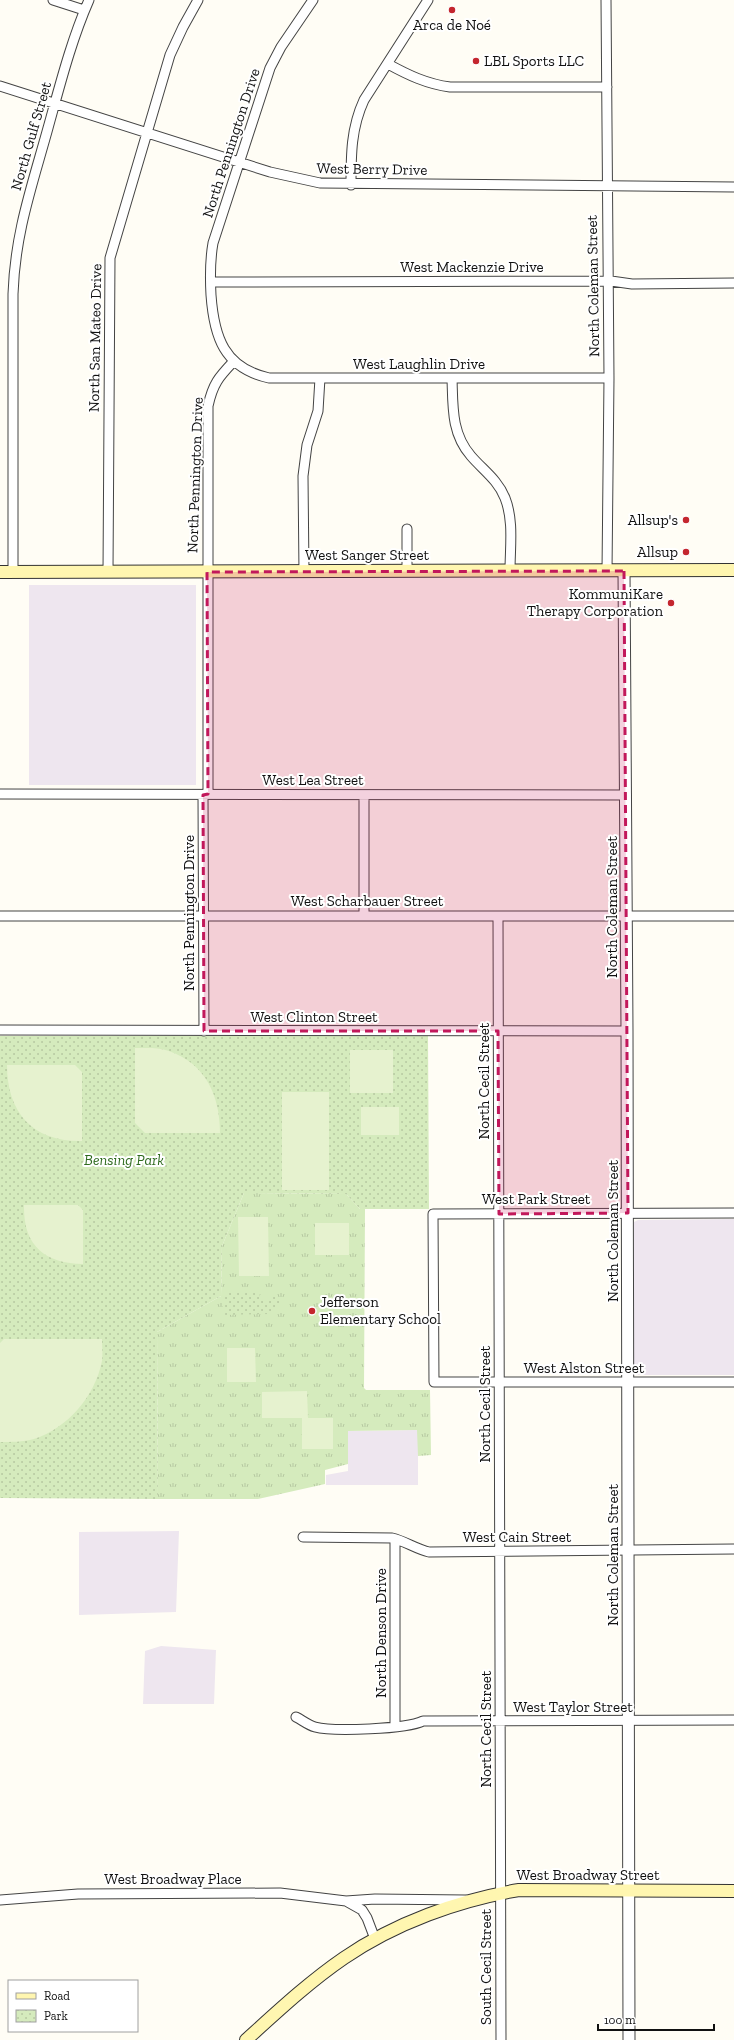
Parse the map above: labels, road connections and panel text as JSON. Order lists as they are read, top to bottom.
{
  "streets": {
    "main road": ["West Sanger Street", "West Broadway Street"],
    "street": [
      "North Gulf Street",
      "North Pennington Drive",
      "West Berry Drive",
      "West Mackenzie Drive",
      "North Coleman Street",
      "North San Mateo Drive",
      "West Laughlin Drive",
      "West Lea Street",
      "West Scharbauer Street",
      "West Clinton Street",
      "North Cecil Street",
      "West Park Street",
      "West Alston Street",
      "West Cain Street",
      "North Denson Drive",
      "West Taylor Street",
      "West Broadway Place",
      "South Cecil Street"
    ]
  },
  "crossings": [
    ["North Gulf Street", "West Berry Drive"],
    ["North Gulf Street", "West Sanger Street"],
    ["North Pennington Drive", "West Berry Drive"],
    ["North Pennington Drive", "West Mackenzie Drive"],
    ["North Pennington Drive", "West Laughlin Drive"],
    ["North Pennington Drive", "West Sanger Street"],
    ["North Pennington Drive", "West Lea Street"],
    ["North Pennington Drive", "West Scharbauer Street"],
    ["North Pennington Drive", "West Clinton Street"],
    ["West Berry Drive", "North Coleman Street"],
    ["West Berry Drive", "North San Mateo Drive"],
    ["West Mackenzie Drive", "North Coleman Street"],
    ["North Coleman Street", "West Laughlin Drive"],
    ["North Coleman Street", "West Sanger Street"],
    ["North Coleman Street", "West Lea Street"],
    ["North Coleman Street", "West Scharbauer Street"],
    ["North Coleman Street", "West Clinton Street"],
    ["North Coleman Street", "West Park Street"],
    ["North Coleman Street", "West Alston Street"],
    ["North Coleman Street", "West Cain Street"],
    ["North Coleman Street", "West Taylor Street"],
    ["North Coleman Street", "West Broadway Street"],
    ["North San Mateo Drive", "West Sanger Street"],
    ["West Scharbauer Street", "North Cecil Street"],
    ["West Clinton Street", "North Cecil Street"],
    ["North Cecil Street", "West Park Street"],
    ["North Cecil Street", "West Alston Street"],
    ["North Cecil Street", "West Cain Street"],
    ["North Cecil Street", "West Taylor Street"],
    ["North Cecil Street", "West Broadway Street"],
    ["North Cecil Street", "South Cecil Street"],
    ["West Park Street", "West Alston Street"],
    ["West Cain Street", "North Denson Drive"],
    ["North Denson Drive", "West Taylor Street"],
    ["West Broadway Street", "West Broadway Place"],
    ["West Broadway Street", "South Cecil Street"]
  ],
  "parks": ["Bensing Park"],
  "places": [
    "Arca de Noé",
    "LBL Sports LLC",
    "Allsup's",
    "Allsup",
    "KommuniKare Therapy Corporation",
    "Jefferson Elementary School"
  ],
  "legend": ["Road", "Park"],
  "scale_bar": "100 m"
}
